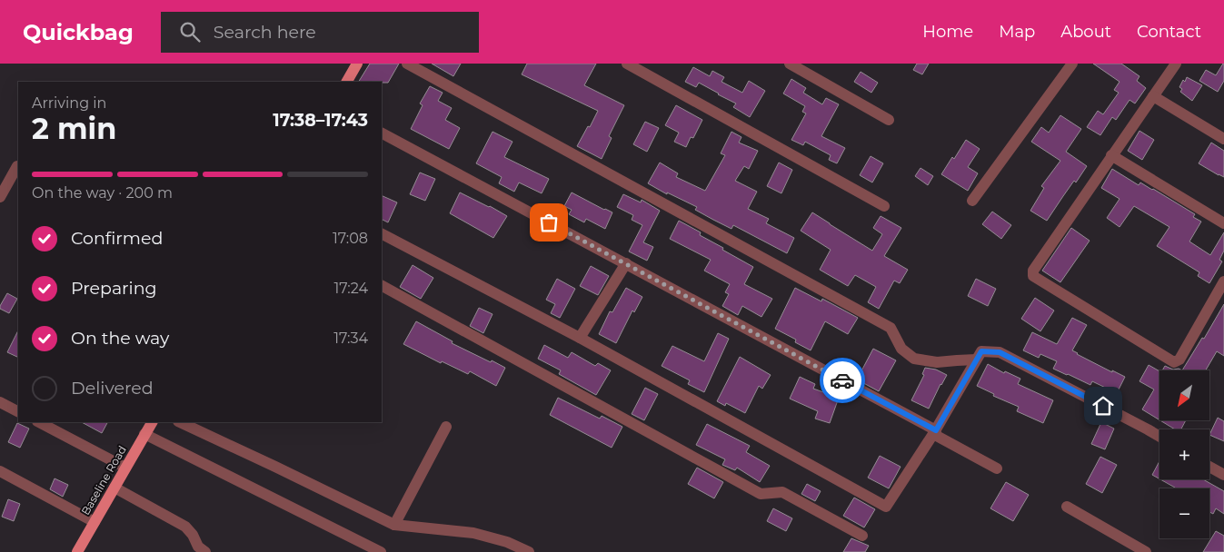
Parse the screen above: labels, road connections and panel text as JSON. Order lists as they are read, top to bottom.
{
  "streets": {
    "main road": ["Baseline Road"]
  },
  "north": "bottom left",
  "page": {
    "header": "Quickbag",
    "search": "Search here",
    "nav": [
      "Home",
      "Map",
      "About",
      "Contact"
    ],
    "heading": ["2 min", "Arriving in", "17:38–17:43"],
    "bar": "On the way · 200 m",
    "list": [
      ["Confirmed", "17:08"],
      ["Preparing", "17:24"],
      ["On the way", "17:34"],
      "Delivered"
    ],
    "map_buttons": ["+", "−"]
  }
}
